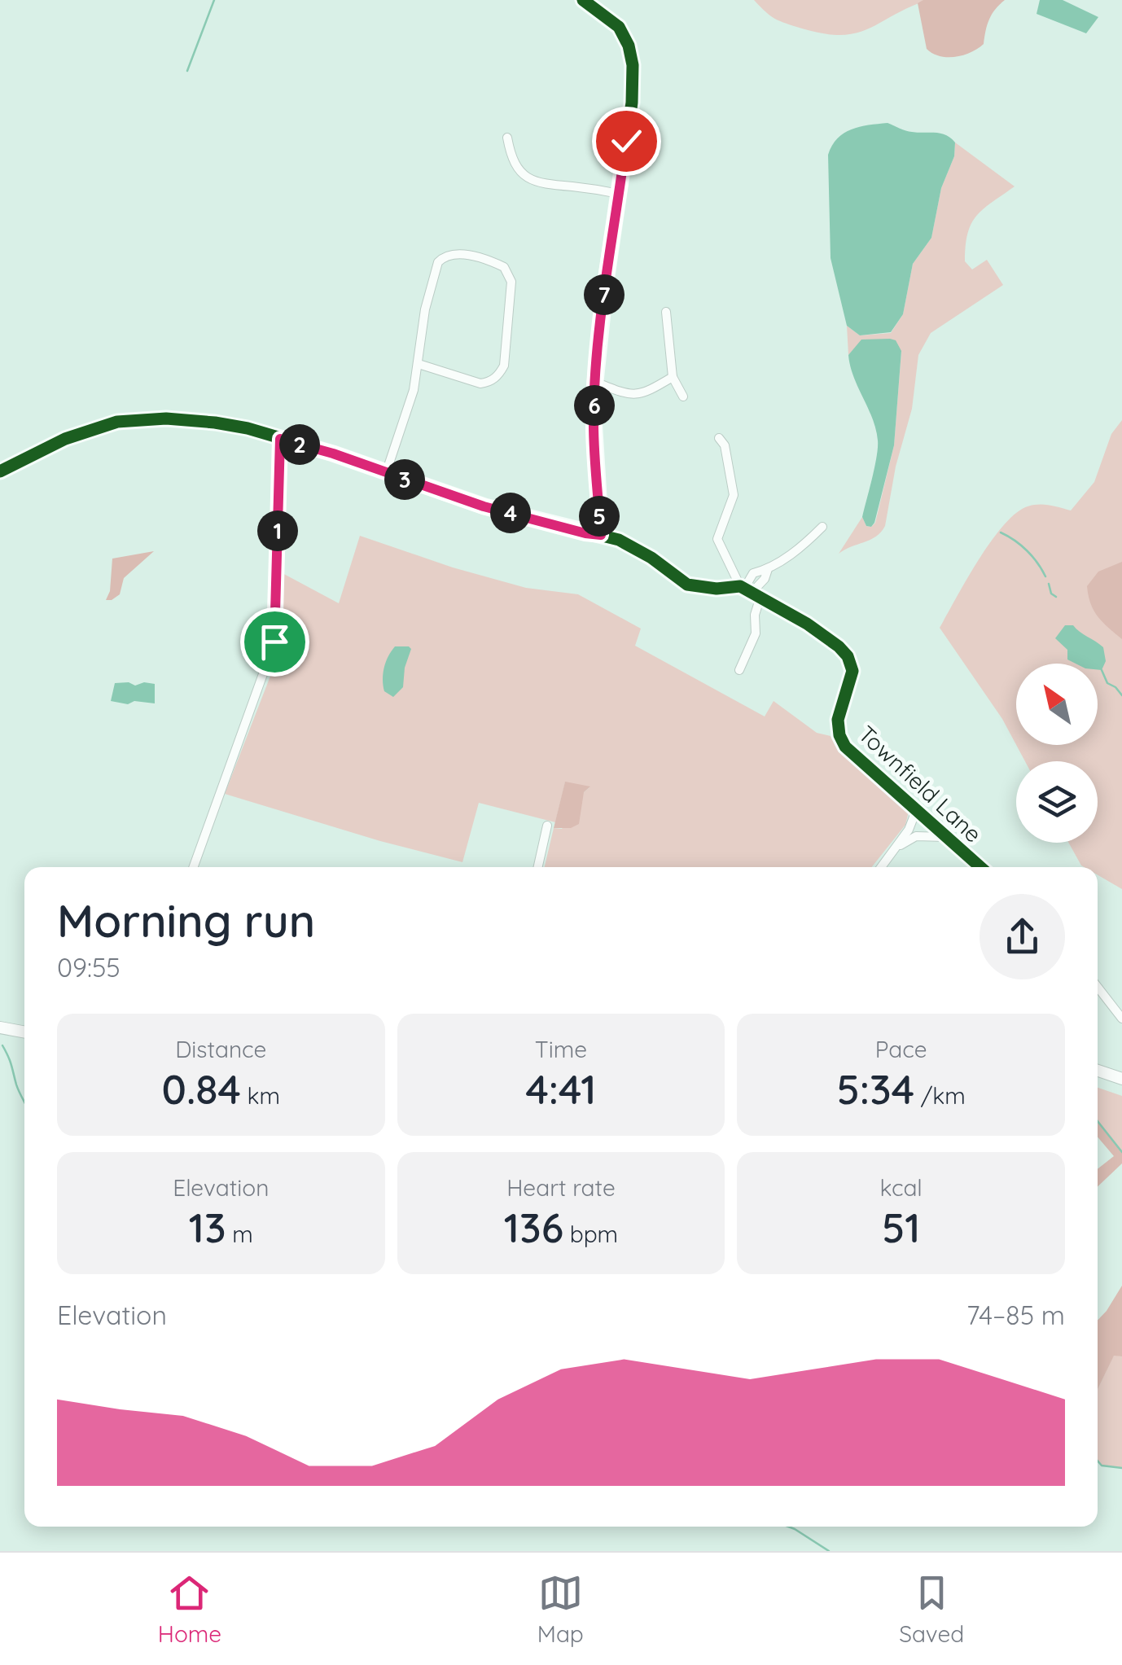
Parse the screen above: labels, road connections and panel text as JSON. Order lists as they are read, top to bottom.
{
  "streets": {
    "street": ["Townfield Lane"]
  },
  "north": "top left",
  "page": {
    "pins": [
      "7",
      "6",
      "2",
      "3",
      "4",
      "5",
      "1"
    ],
    "heading": ["Morning run", "09:55"],
    "stats": [
      ["Distance", "0.84 km"],
      ["Time", "4:41"],
      ["Pace", "5:34 /km"],
      ["Elevation", "13 m"],
      ["Heart rate", "136 bpm"],
      ["kcal", "51"]
    ],
    "chart": ["Elevation", "74–85 m"],
    "tabs": ["Home", "Map", "Saved"]
  }
}
